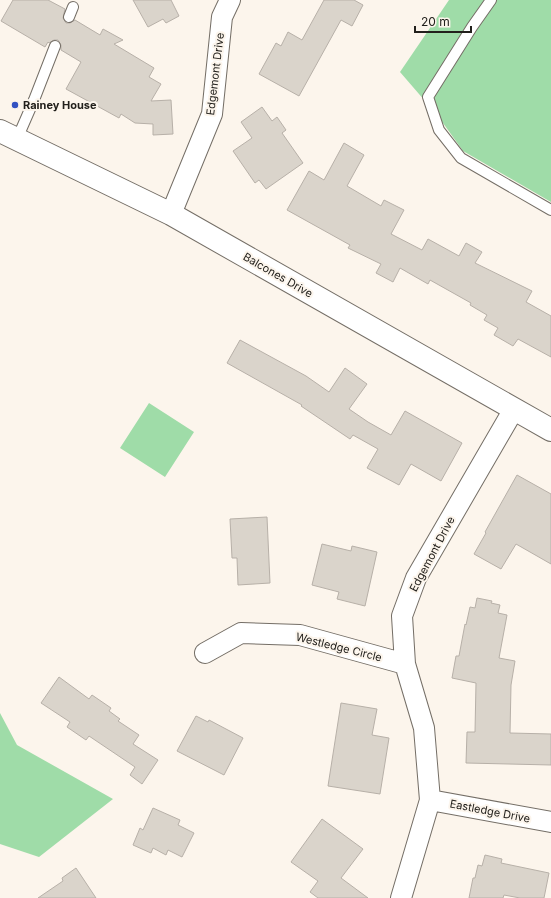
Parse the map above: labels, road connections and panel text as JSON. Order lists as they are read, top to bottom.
{
  "streets": {
    "street": [
      "Edgemont Drive",
      "Balcones Drive",
      "Westledge Circle",
      "Eastledge Drive"
    ]
  },
  "crossings": [
    ["Edgemont Drive", "Balcones Drive"],
    ["Edgemont Drive", "Westledge Circle"],
    ["Edgemont Drive", "Eastledge Drive"]
  ],
  "places": ["Rainey House"],
  "scale_bar": "20 m"
}
